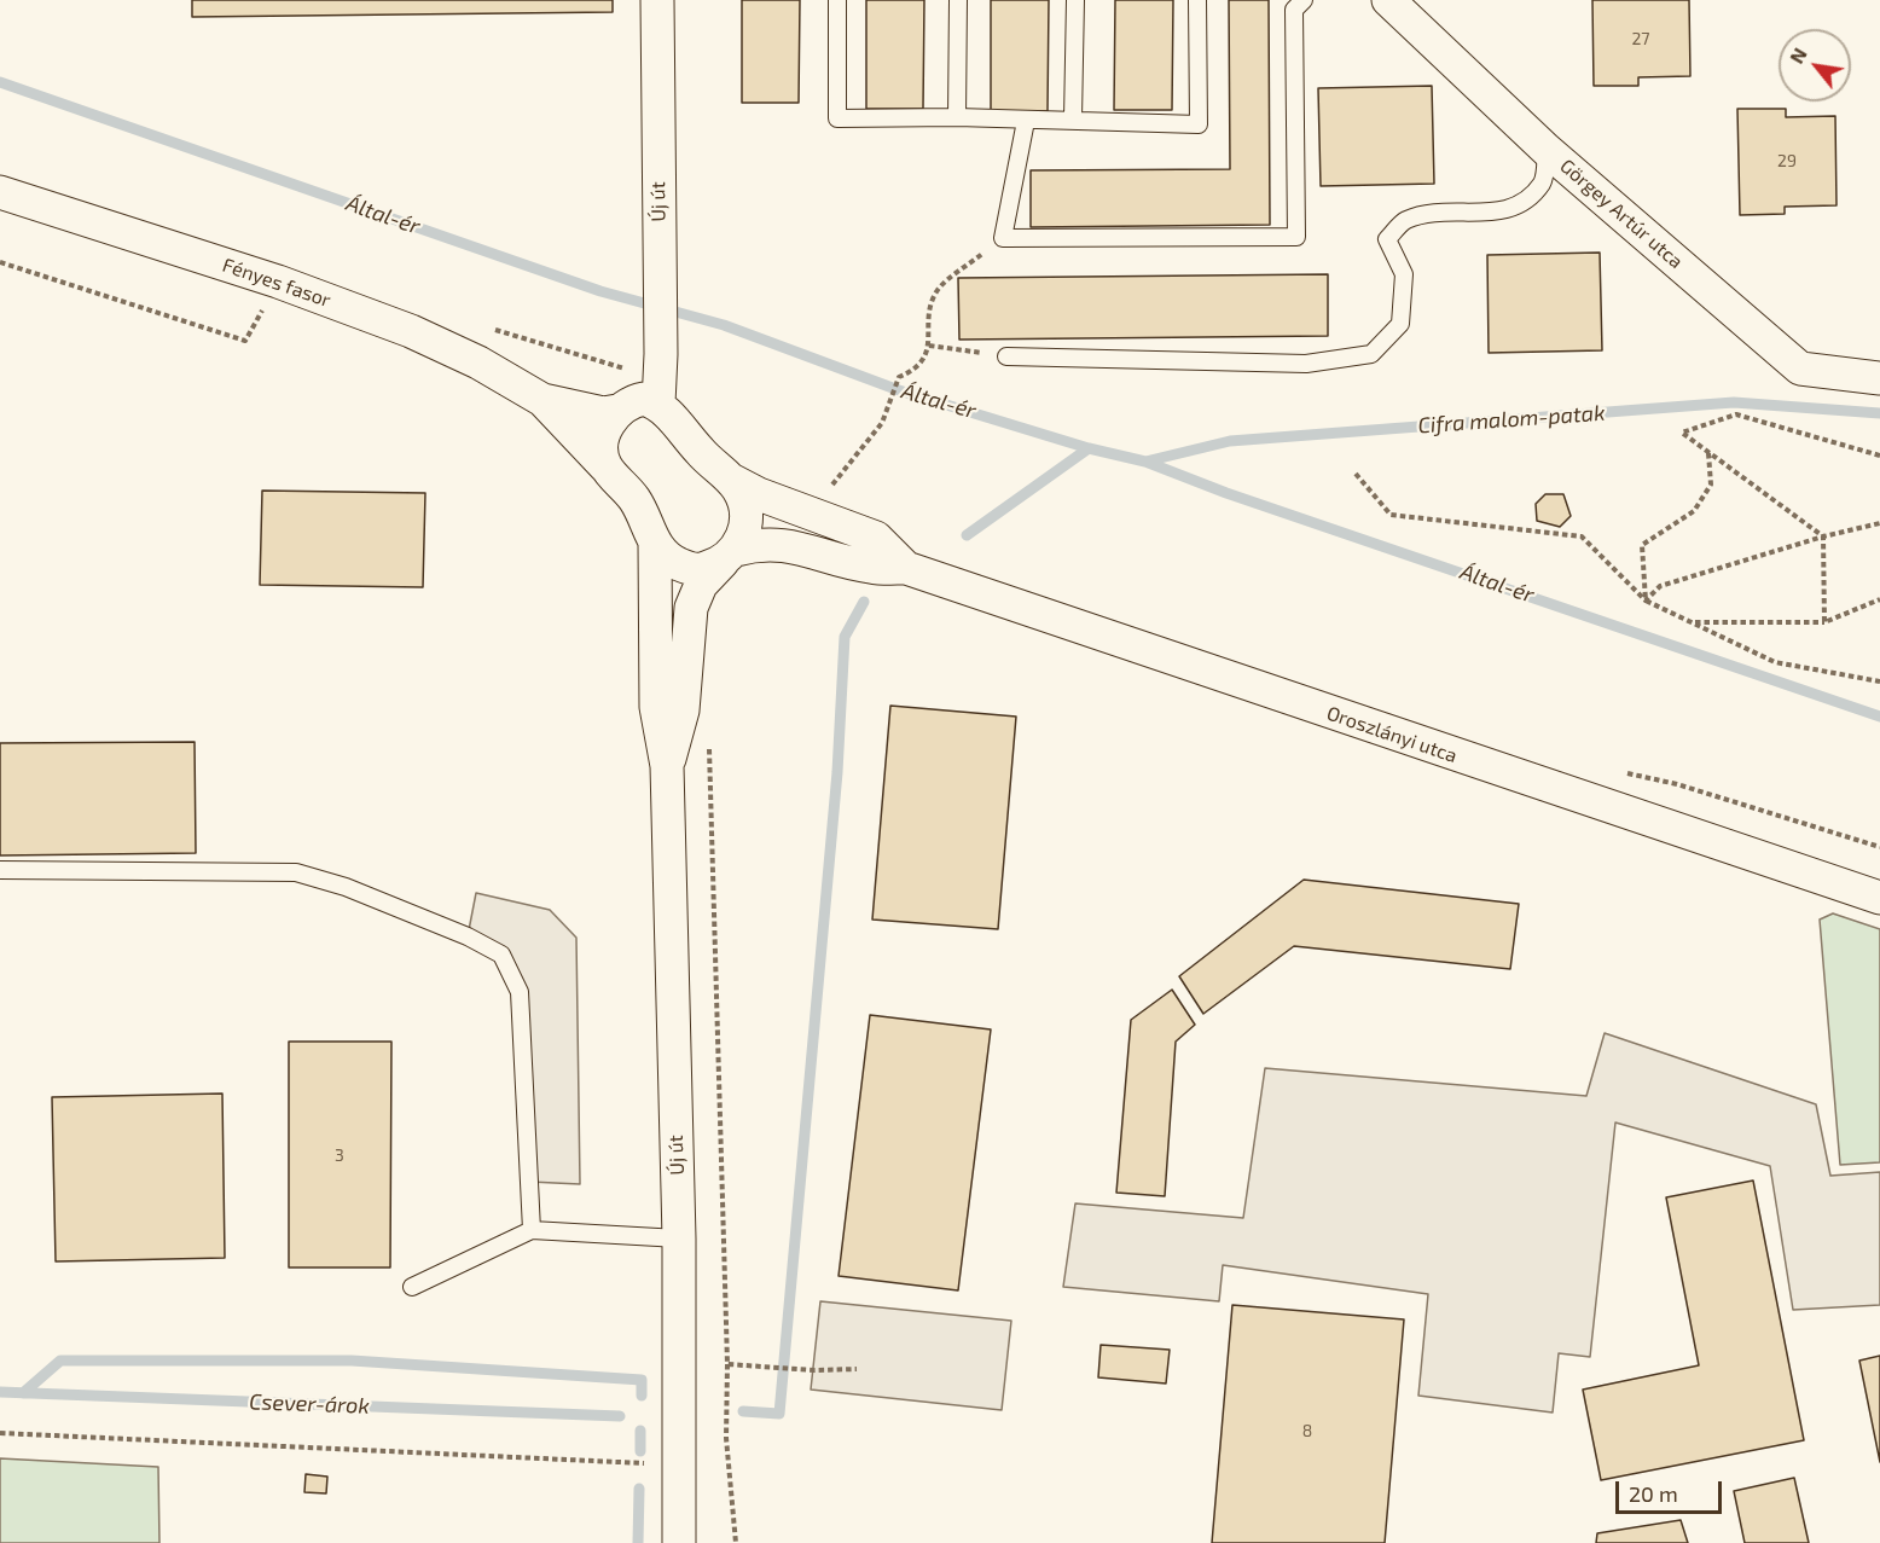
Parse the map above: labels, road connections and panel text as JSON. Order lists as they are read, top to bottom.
{
  "streets": {
    "street": [
      "Új út",
      "Görgey Artúr utca",
      "Fényes fasor",
      "Oroszlányi utca"
    ]
  },
  "crossings": [
    ["Új út", "Fényes fasor"],
    ["Új út", "Oroszlányi utca"],
    ["Fényes fasor", "Oroszlányi utca"]
  ],
  "water": ["Által-ér", "Cifra malom-patak", "Csever-árok"],
  "house_numbers": [
    "27",
    "29",
    "3",
    "8"
  ],
  "scale_bar": "20 m",
  "north": "top left"
}
